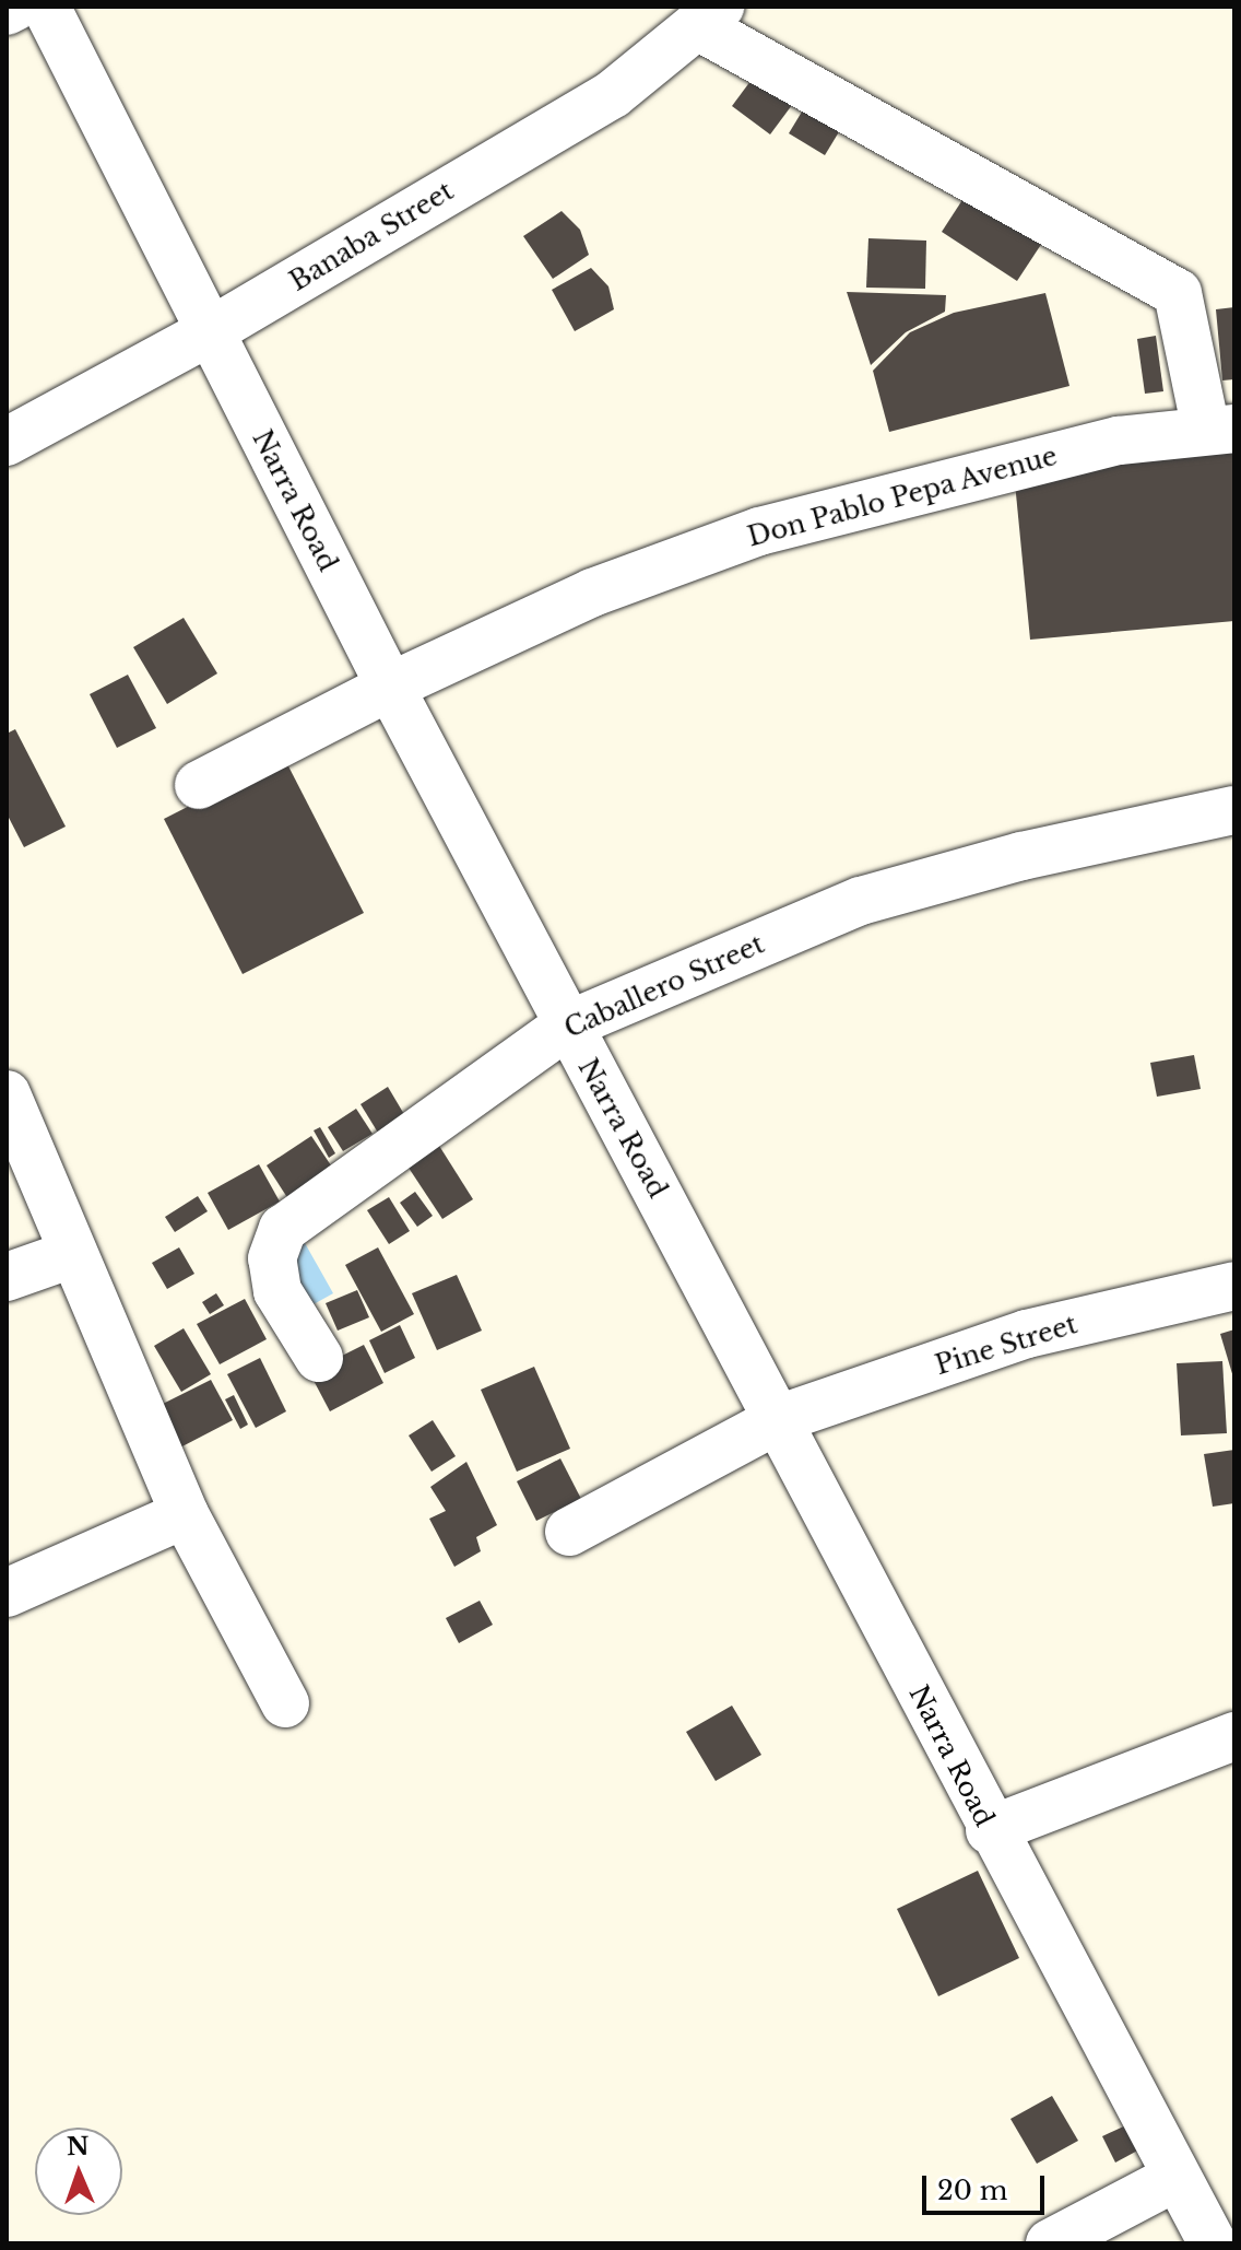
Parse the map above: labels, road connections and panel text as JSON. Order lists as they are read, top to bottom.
{
  "streets": {
    "street": [
      "Banaba Street",
      "Don Pablo Pepa Avenue",
      "Narra Road",
      "Caballero Street",
      "Pine Street"
    ]
  },
  "crossings": [
    ["Banaba Street", "Narra Road"],
    ["Don Pablo Pepa Avenue", "Narra Road"],
    ["Narra Road", "Caballero Street"],
    ["Narra Road", "Pine Street"]
  ],
  "scale_bar": "20 m",
  "north": "top"
}
